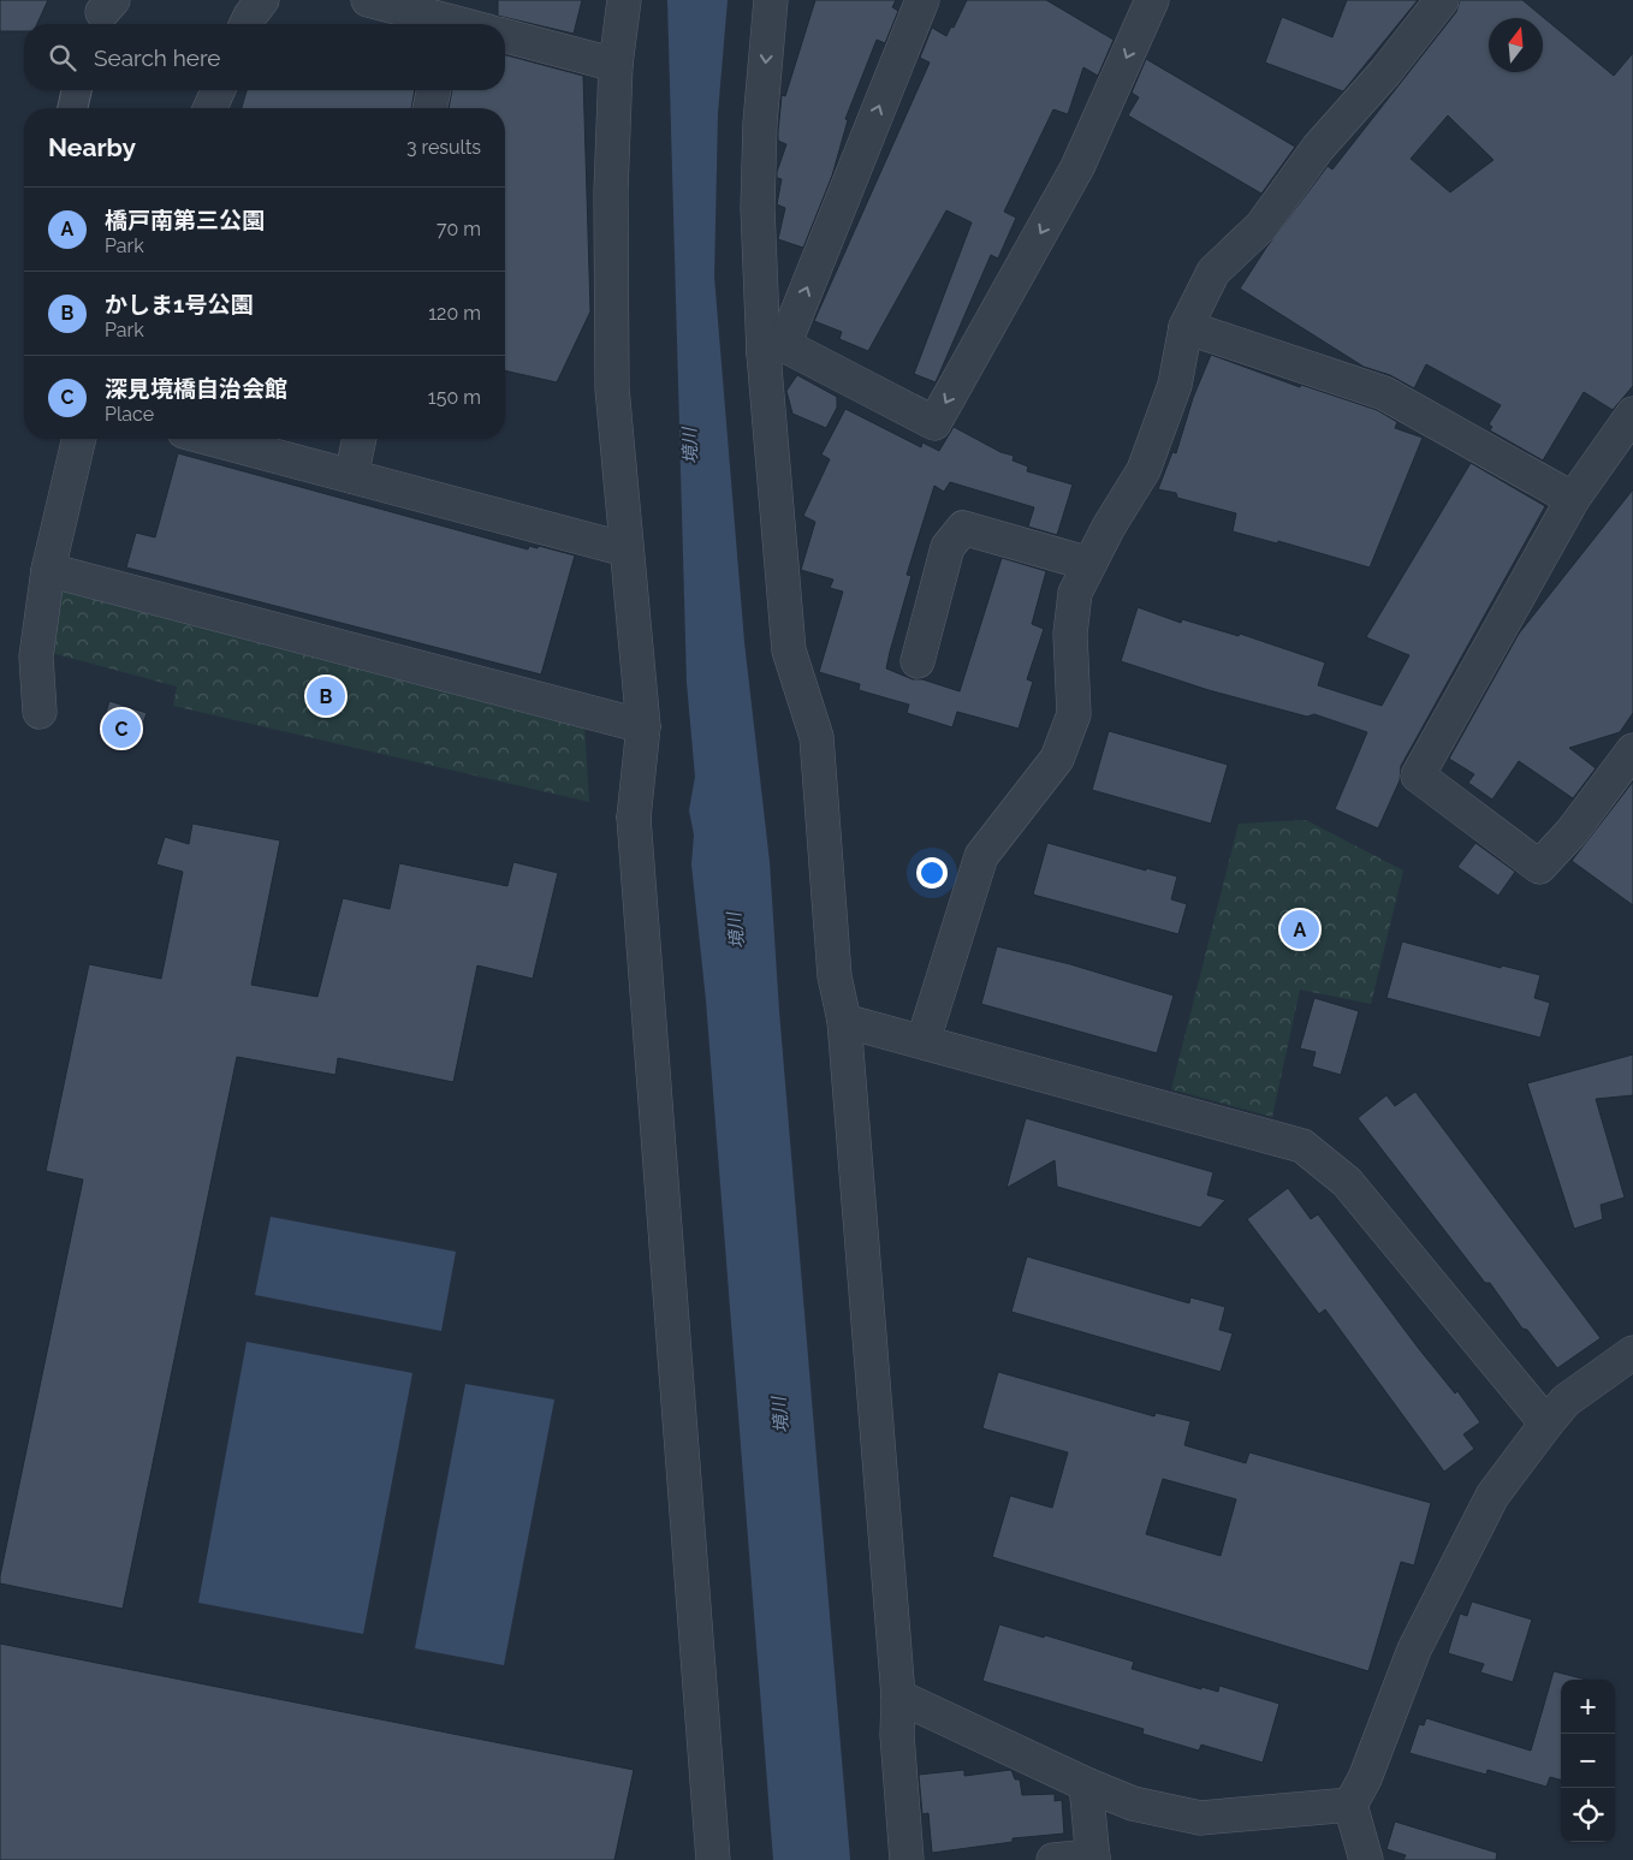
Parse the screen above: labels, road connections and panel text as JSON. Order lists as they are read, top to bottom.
{
  "water": ["境川"],
  "north": "top",
  "page": {
    "search": "Search here",
    "heading": ["Nearby", "3 results"],
    "list": [
      {
        "mark": "A",
        "name": "橋戸南第三公園",
        "note": "Park",
        "value": "70 m"
      },
      {
        "mark": "B",
        "name": "かしま1号公園",
        "note": "Park",
        "value": "120 m"
      },
      {
        "mark": "C",
        "name": "深見境橋自治会館",
        "note": "Place",
        "value": "150 m"
      }
    ],
    "pins": ["B", "C", "A"],
    "map_buttons": ["+", "−"]
  }
}
